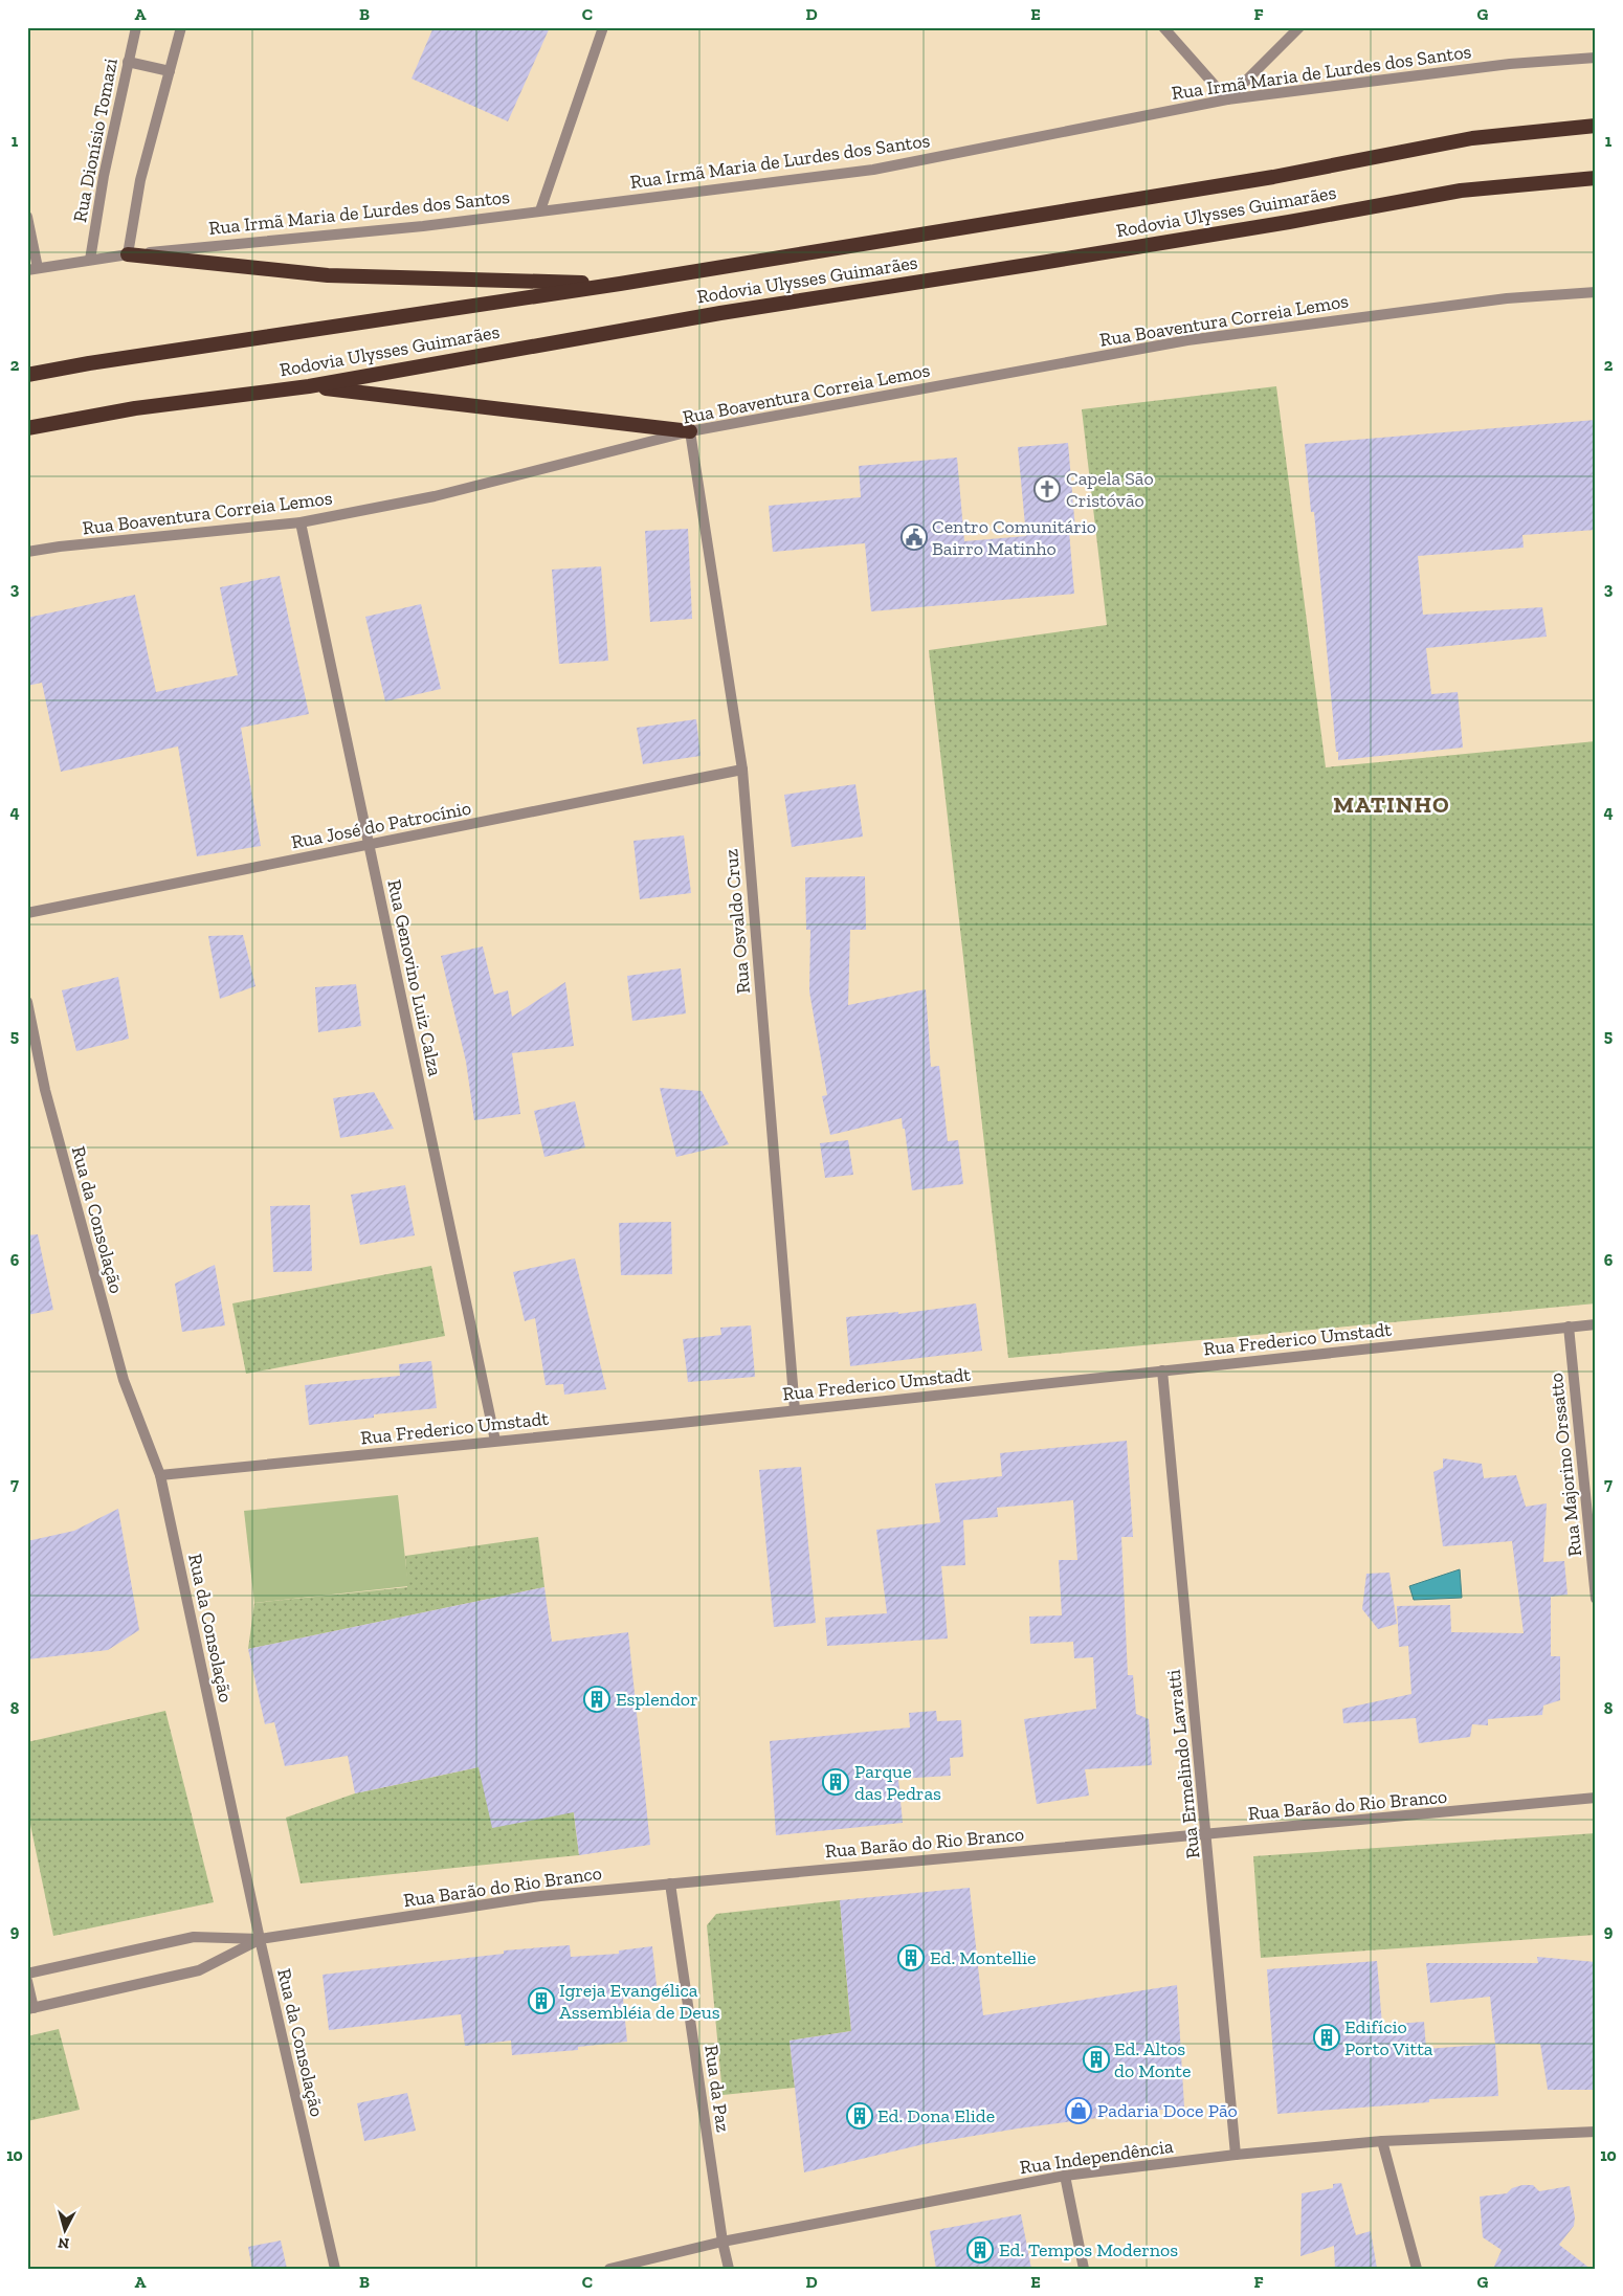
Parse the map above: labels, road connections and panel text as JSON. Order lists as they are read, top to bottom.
{
  "streets": {
    "highway": ["Rodovia Ulysses Guimarães"],
    "street": [
      "Rua Irmã Maria de Lurdes dos Santos",
      "Rua Dionísio Tomazi",
      "Rua Boaventura Correia Lemos",
      "Rua José do Patrocínio",
      "Rua Osvaldo Cruz",
      "Rua Genovino Luiz Calza",
      "Rua da Consolação",
      "Rua Frederico Umstadt",
      "Rua Majorino Orssatto",
      "Rua Ermelindo Lavratti",
      "Rua Barão do Rio Branco",
      "Rua da Paz",
      "Rua Independência"
    ]
  },
  "crossings": [
    ["Rua Irmã Maria de Lurdes dos Santos", "Rua Dionísio Tomazi"],
    ["Rua Boaventura Correia Lemos", "Rua Osvaldo Cruz"],
    ["Rua Boaventura Correia Lemos", "Rua Genovino Luiz Calza"],
    ["Rua José do Patrocínio", "Rua Osvaldo Cruz"],
    ["Rua José do Patrocínio", "Rua Genovino Luiz Calza"],
    ["Rua Osvaldo Cruz", "Rua Frederico Umstadt"],
    ["Rua Genovino Luiz Calza", "Rua Frederico Umstadt"],
    ["Rua da Consolação", "Rua Frederico Umstadt"],
    ["Rua da Consolação", "Rua Barão do Rio Branco"],
    ["Rua Frederico Umstadt", "Rua Majorino Orssatto"],
    ["Rua Frederico Umstadt", "Rua Ermelindo Lavratti"],
    ["Rua Ermelindo Lavratti", "Rua Barão do Rio Branco"],
    ["Rua Ermelindo Lavratti", "Rua Independência"],
    ["Rua Barão do Rio Branco", "Rua da Paz"],
    ["Rua da Paz", "Rua Independência"]
  ],
  "districts": ["MATINHO"],
  "places": {
    "church": ["Capela São Cristóvão"],
    "public building": ["Centro Comunitário Bairro Matinho"],
    "building": [
      "Esplendor",
      "Parque das Pedras",
      "Ed. Montellie",
      "Igreja Evangélica Assembléia de Deus",
      "Edifício Porto Vitta",
      "Ed. Altos do Monte",
      "Ed. Dona Elide",
      "Ed. Tempos Modernos"
    ],
    "shop": ["Padaria Doce Pão"]
  },
  "north": "bottom",
  "grid": {
    "columns": [
      "A",
      "B",
      "C",
      "D",
      "E",
      "F",
      "G"
    ],
    "rows": [
      "1",
      "2",
      "3",
      "4",
      "5",
      "6",
      "7",
      "8",
      "9",
      "10"
    ]
  }
}
